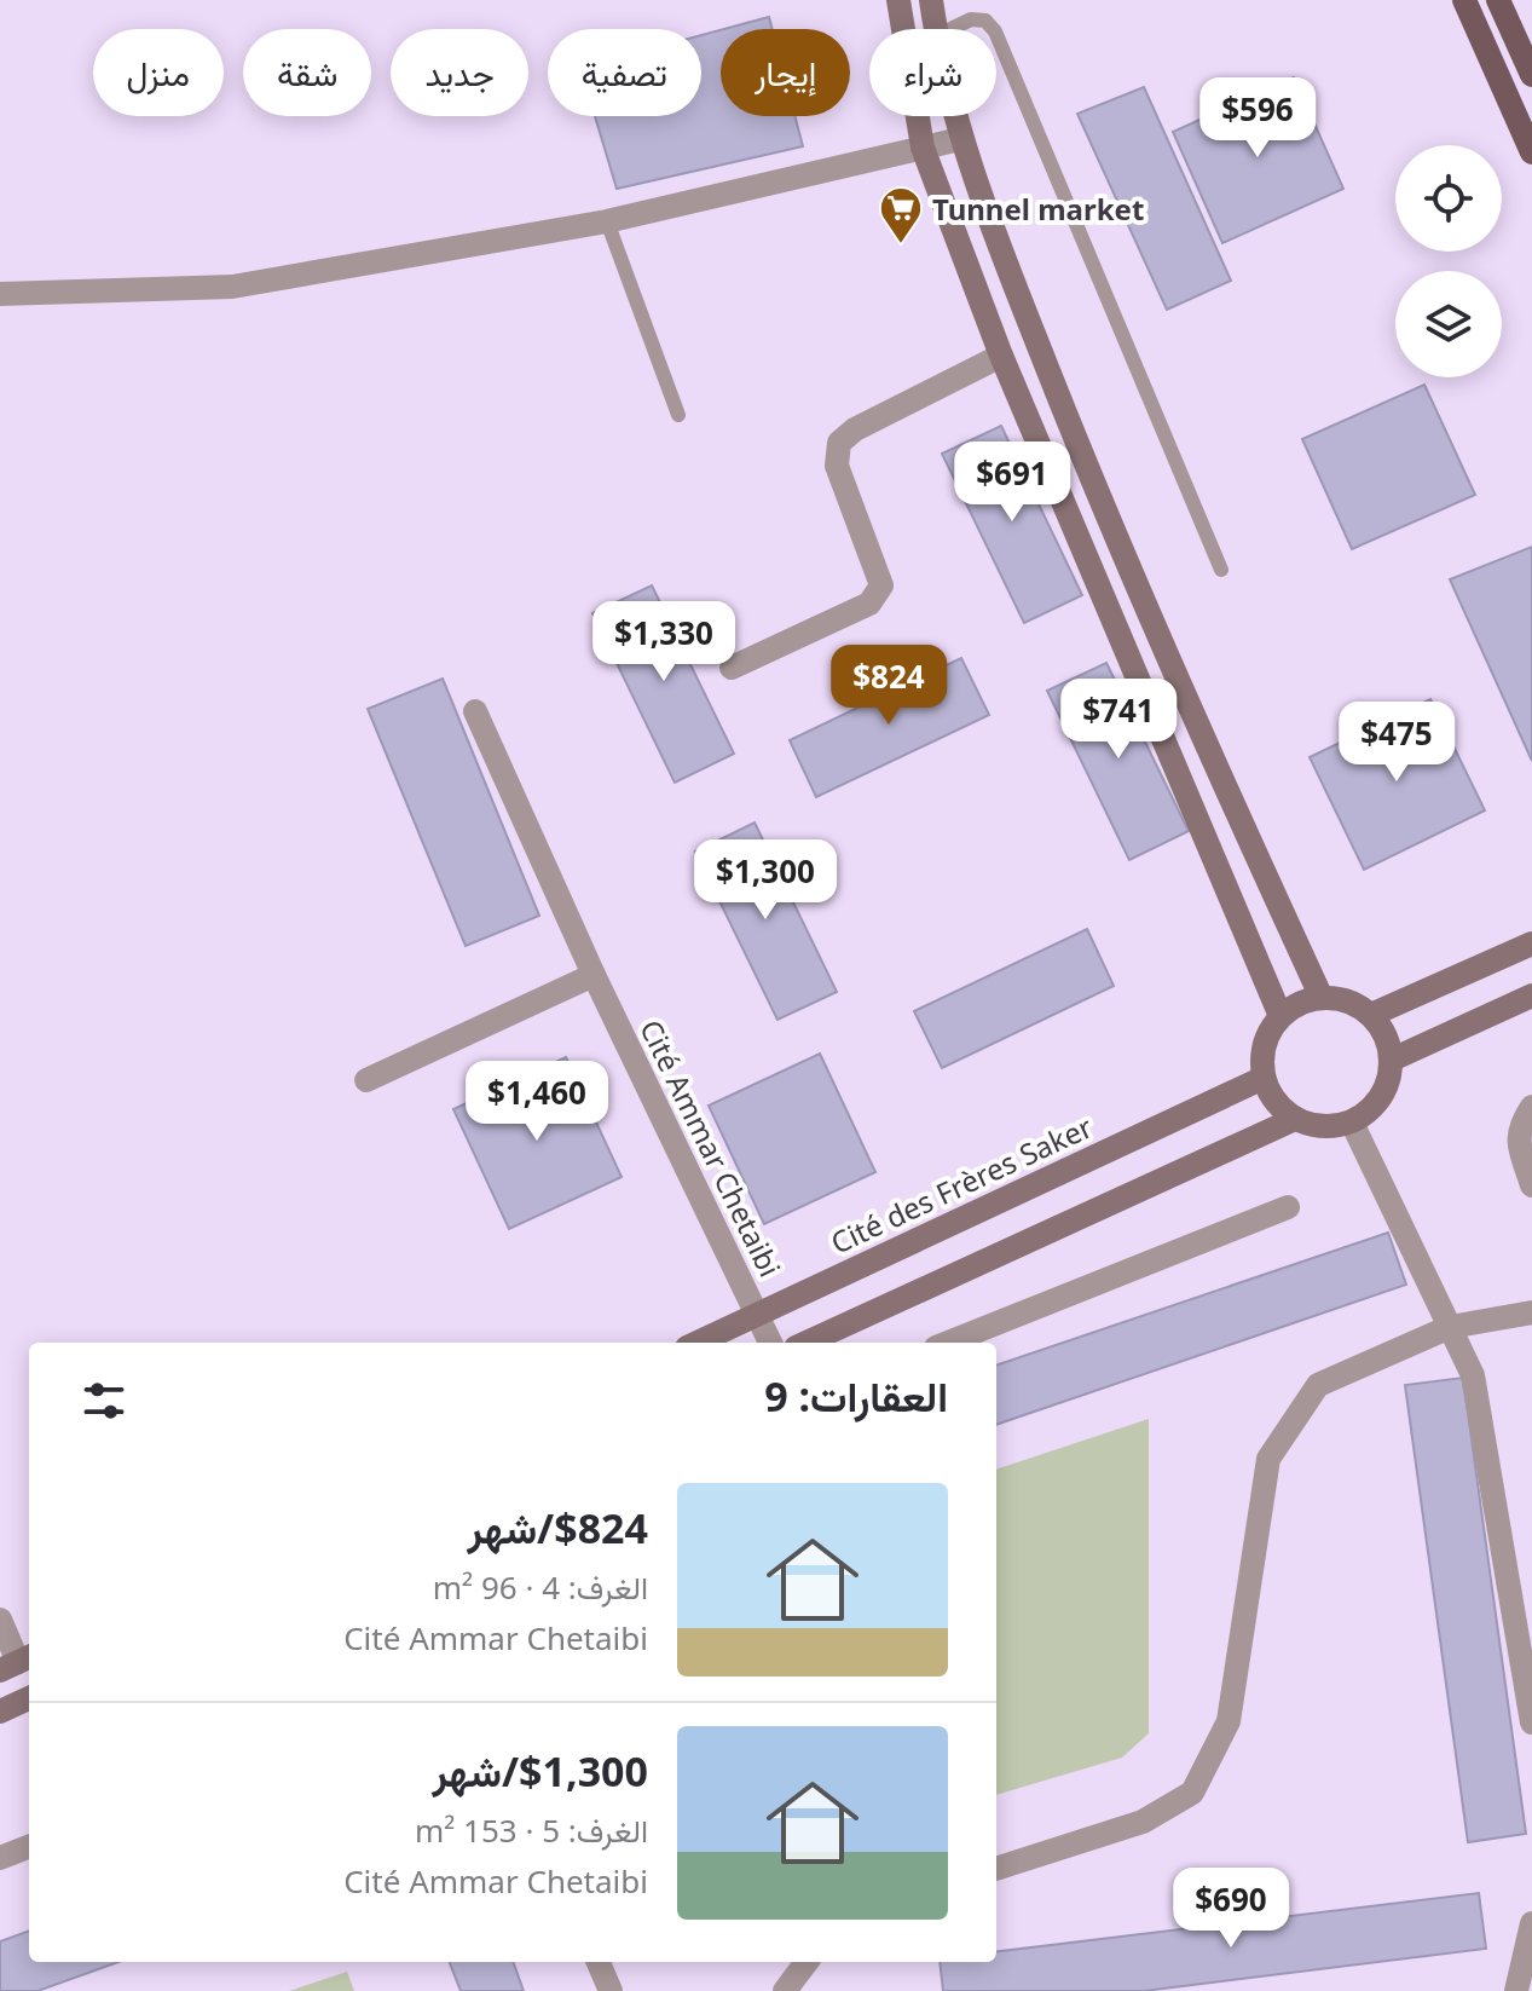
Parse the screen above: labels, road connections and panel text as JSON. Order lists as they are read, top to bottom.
{
  "streets": {
    "main road": ["Cité des Frères Saker"],
    "street": ["Cité Ammar Chetaibi"]
  },
  "crossings": [
    ["Cité Ammar Chetaibi", "Cité des Frères Saker"]
  ],
  "places": {
    "supermarket": ["Tunnel market"]
  },
  "page": {
    "chip": [
      "شراء",
      "إيجار",
      "تصفية",
      "جديد",
      "شقة",
      "منزل"
    ],
    "price": [
      "$596",
      "$691",
      "$1,330",
      "$824",
      "$741",
      "$475",
      "$1,300",
      "$1,460",
      "$690"
    ],
    "heading": "العقارات: 9",
    "list": [
      {
        "name": "$824/شهر",
        "note": "الغرف: 4 · 96 m² · Cité Ammar Chetaibi"
      },
      {
        "name": "$1,300/شهر",
        "note": "الغرف: 5 · 153 m² · Cité Ammar Chetaibi"
      }
    ]
  }
}
